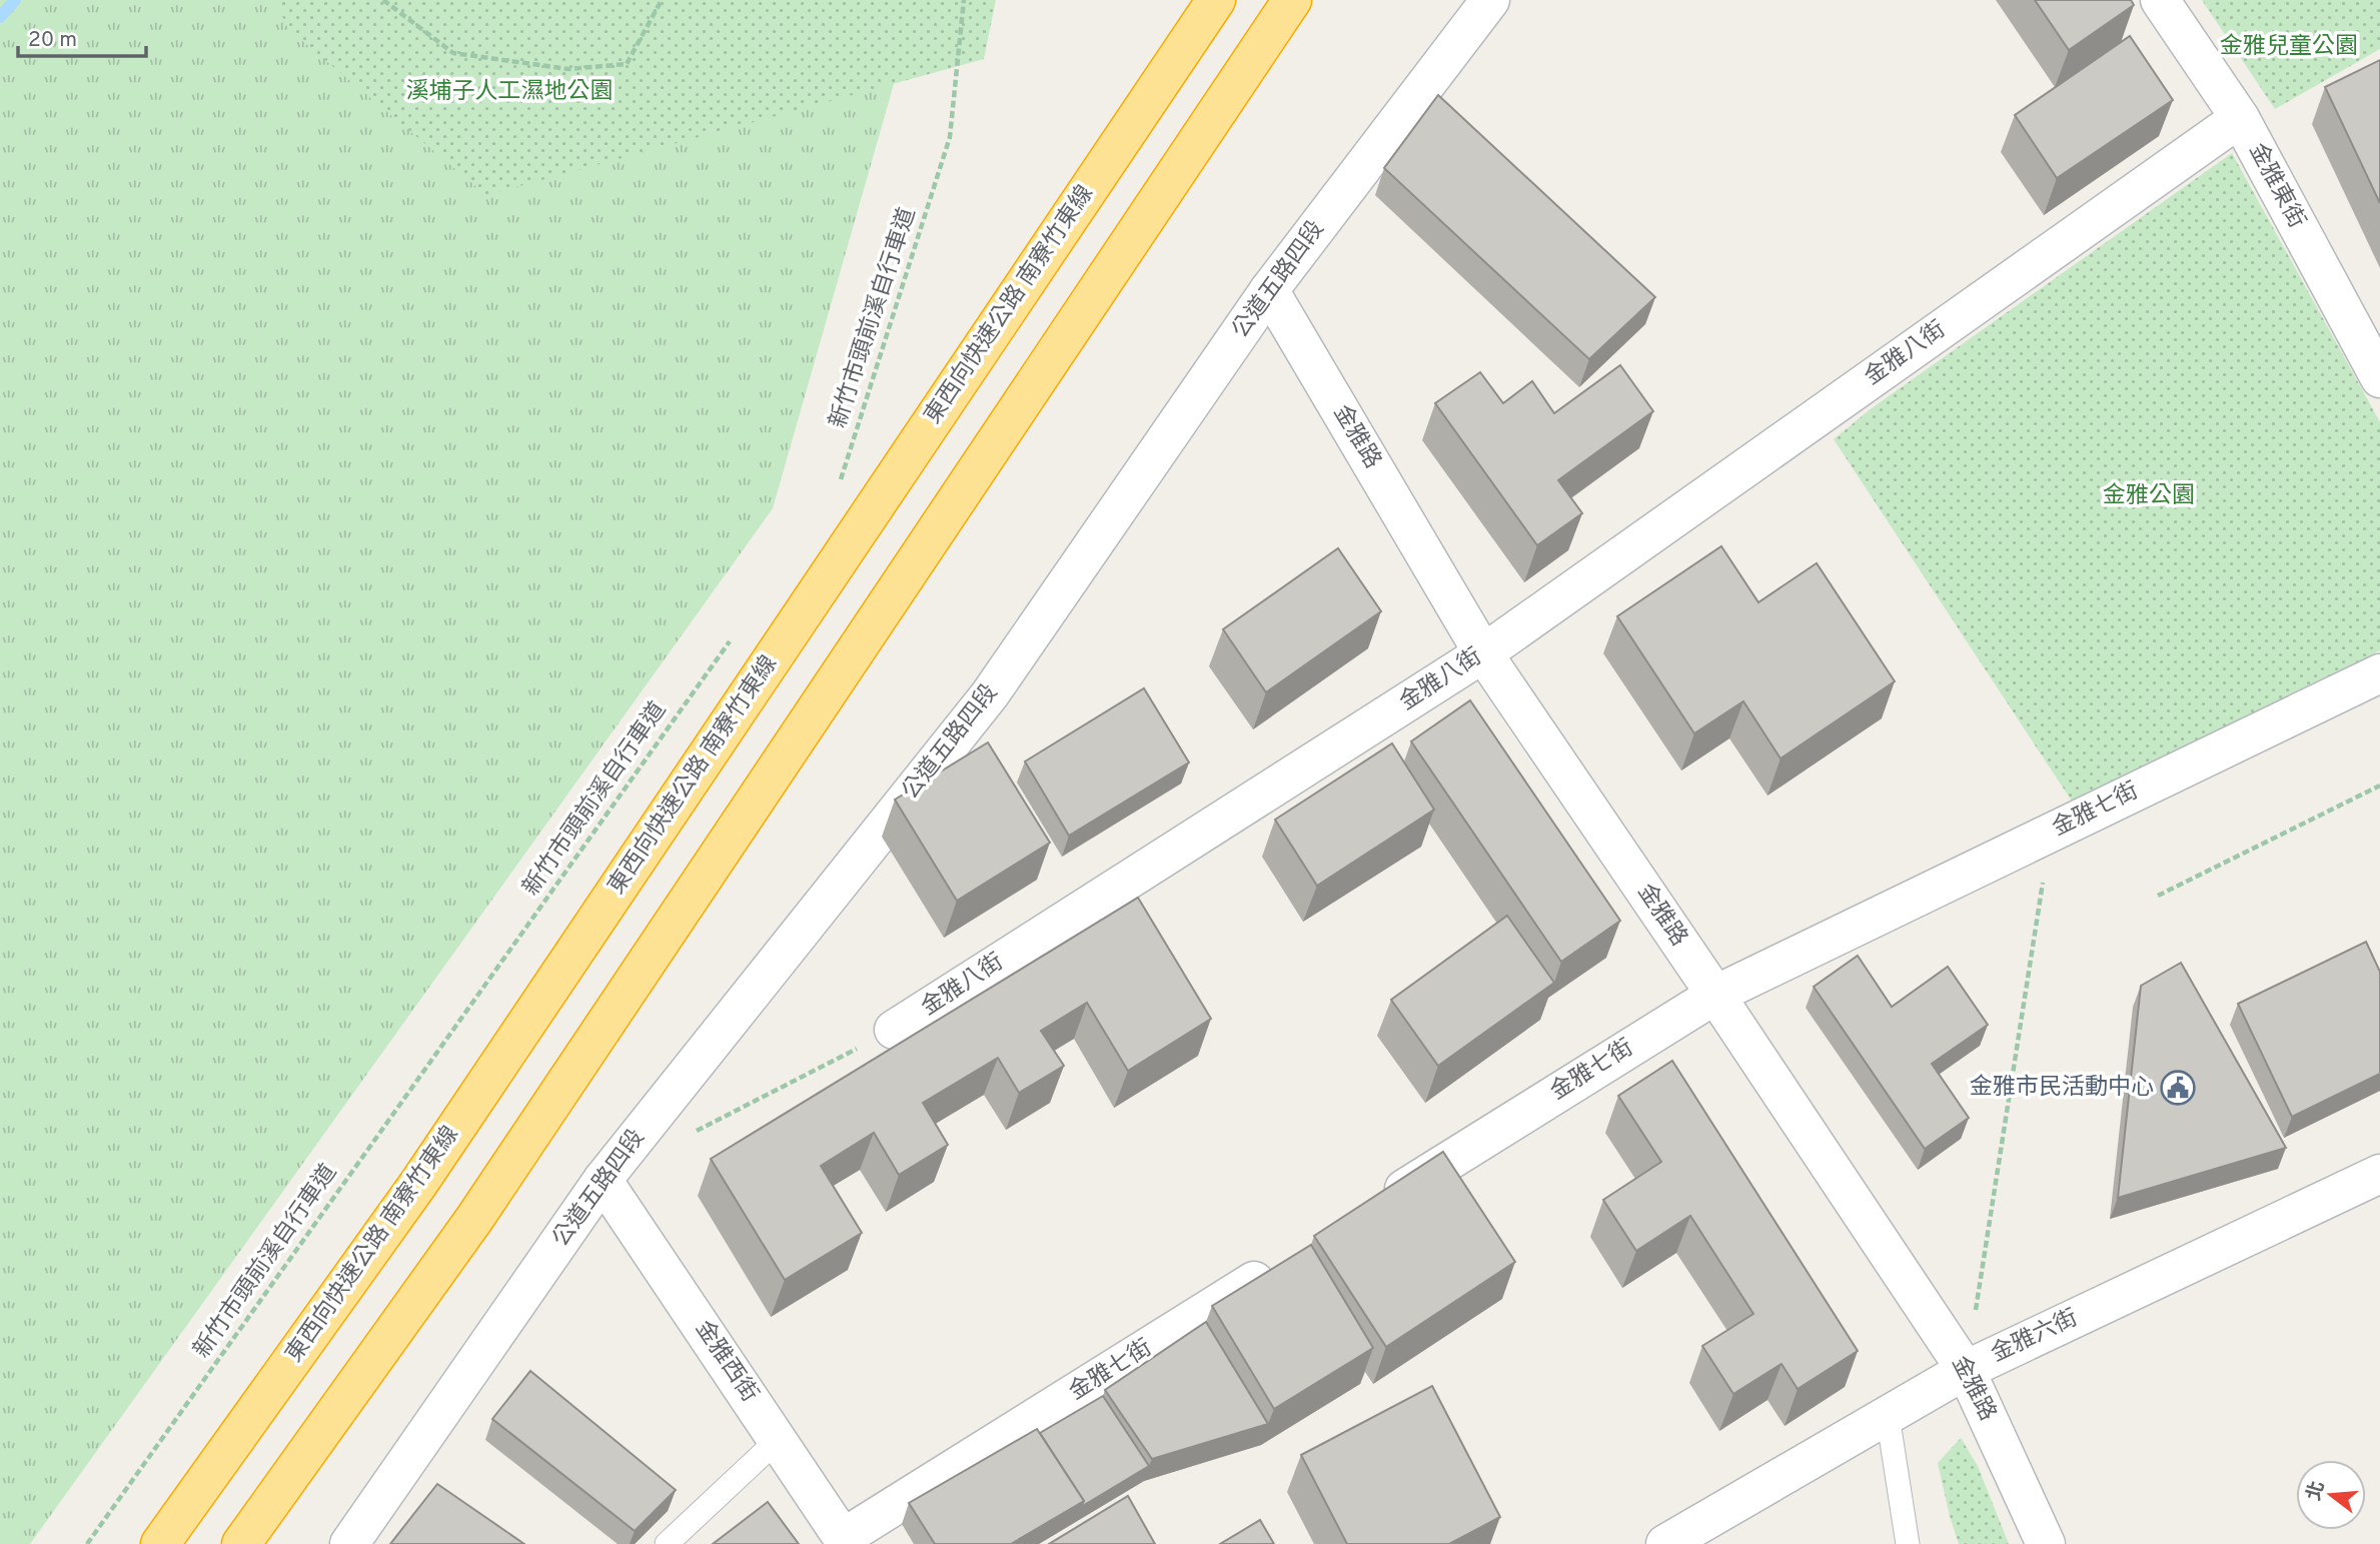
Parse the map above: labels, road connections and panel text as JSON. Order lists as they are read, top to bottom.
{
  "streets": {
    "highway": ["東西向快速公路 南寮竹東線"],
    "street": [
      "金雅東街",
      "公道五路四段",
      "金雅八街",
      "金雅路",
      "金雅七街",
      "金雅六街",
      "金雅西街"
    ],
    "path": ["新竹市頭前溪自行車道"]
  },
  "crossings": [
    ["金雅東街", "金雅八街"],
    ["公道五路四段", "金雅路"],
    ["公道五路四段", "金雅西街"],
    ["金雅八街", "金雅路"],
    ["金雅路", "金雅七街"],
    ["金雅路", "金雅六街"],
    ["金雅七街", "金雅西街"]
  ],
  "parks": ["金雅兒童公園", "溪埔子人工濕地公園", "金雅公園"],
  "places": {
    "public building": ["金雅市民活動中心"]
  },
  "scale_bar": "20 m",
  "north": "left"
}
